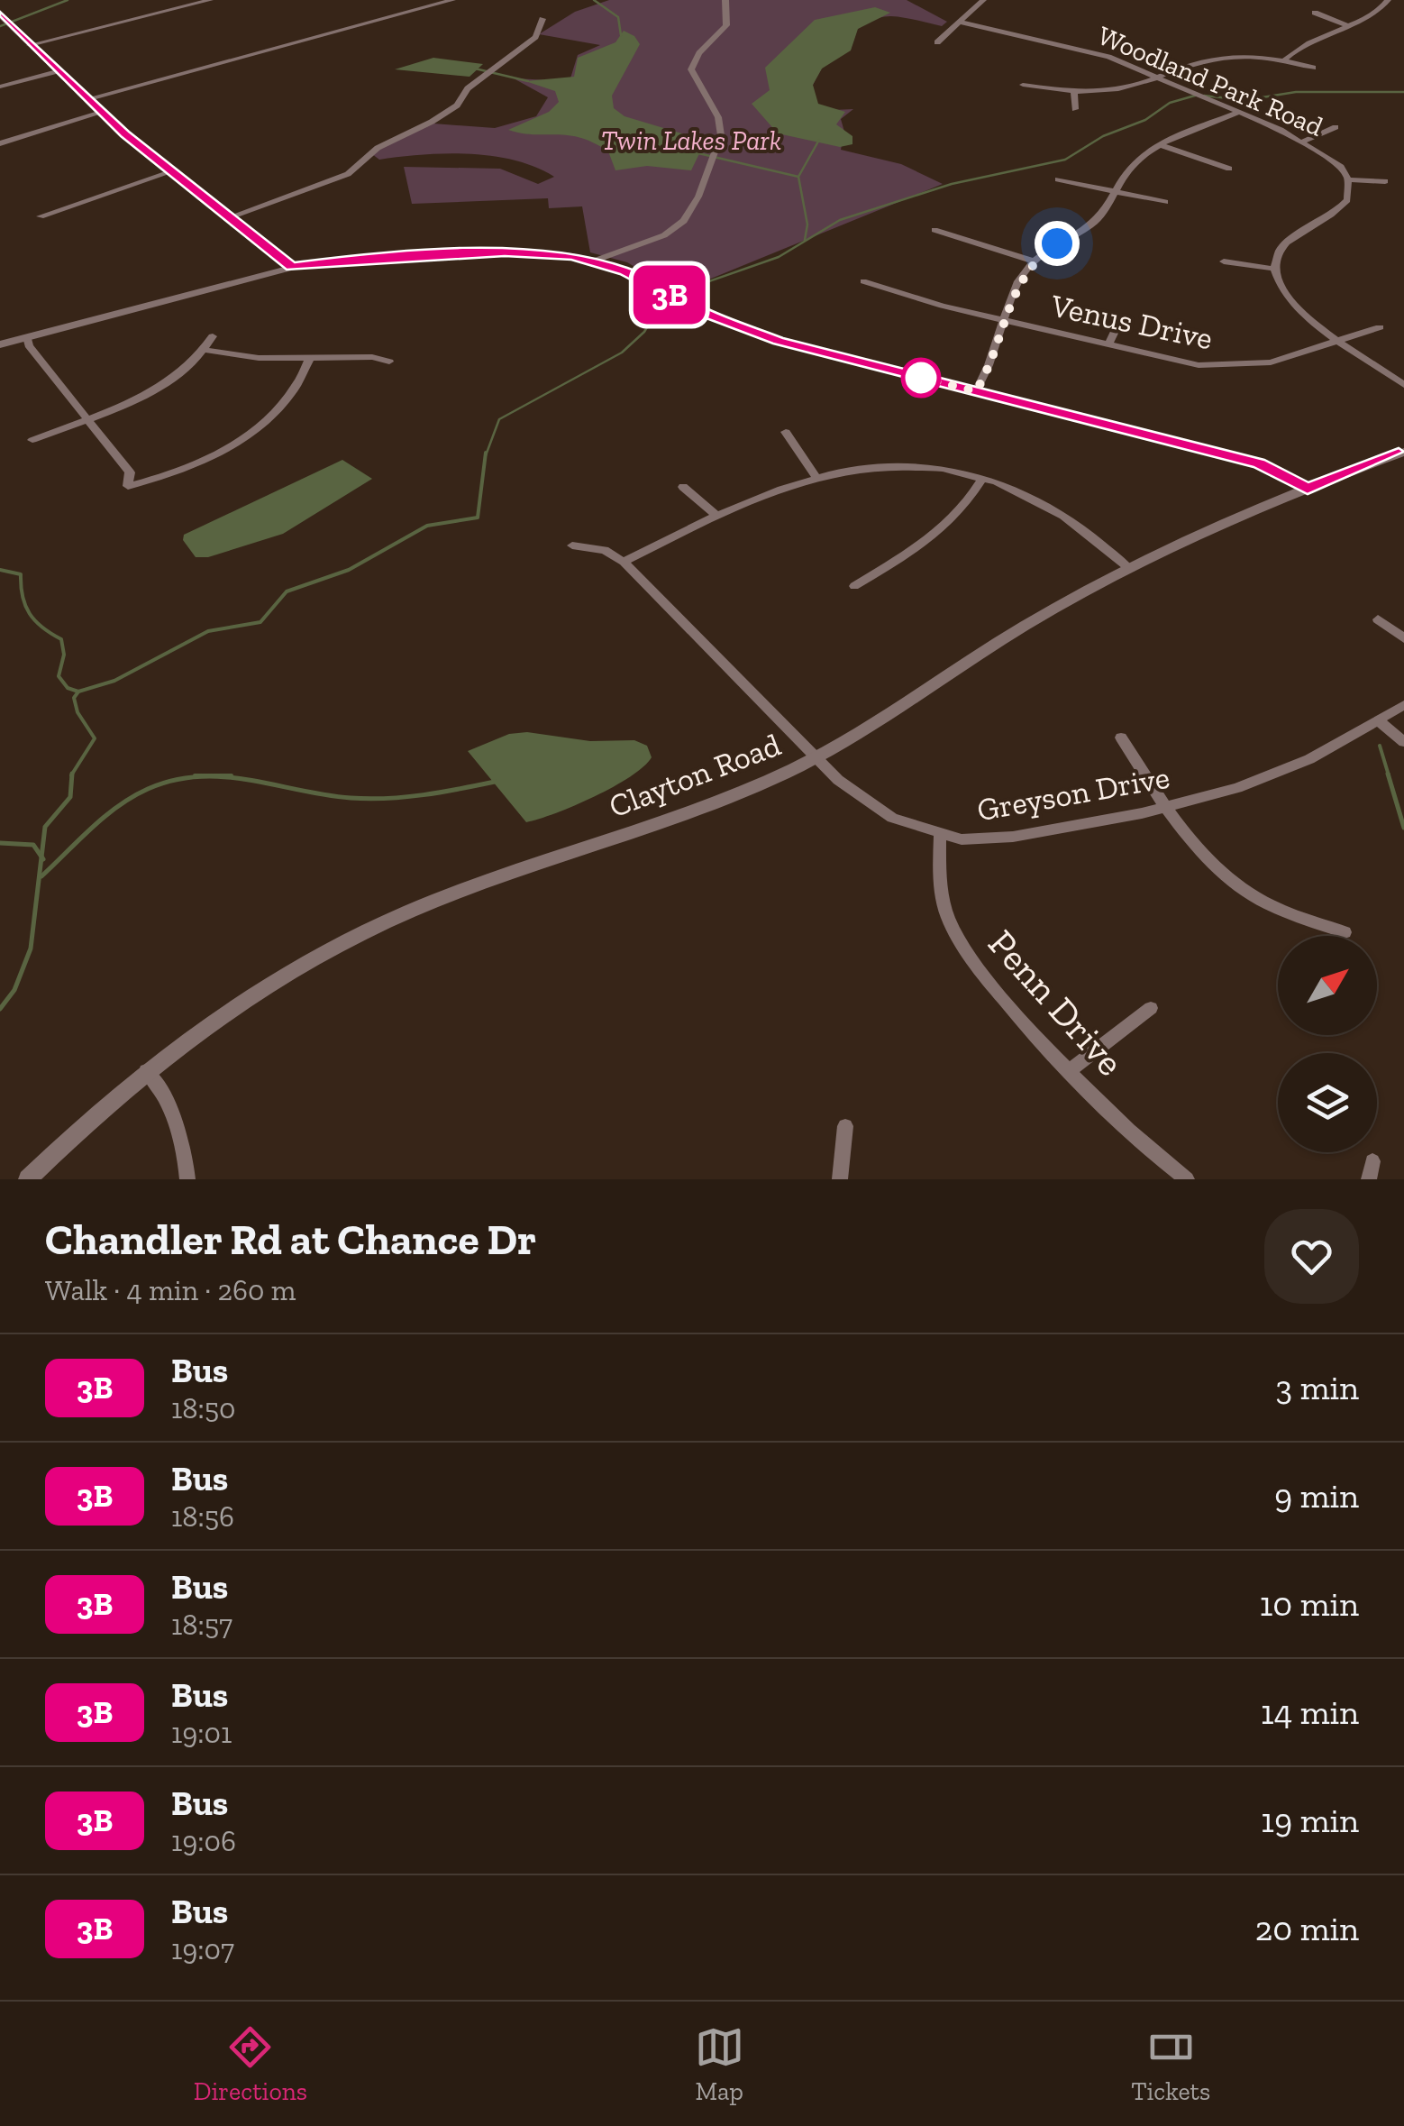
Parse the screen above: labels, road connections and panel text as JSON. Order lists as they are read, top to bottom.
{
  "streets": {
    "street": [
      "Woodland Park Road",
      "Venus Drive",
      "Clayton Road",
      "Greyson Drive",
      "Penn Drive"
    ]
  },
  "crossings": [
    ["Clayton Road", "Greyson Drive"],
    ["Greyson Drive", "Penn Drive"]
  ],
  "parks": ["Twin Lakes Park"],
  "lines": ["bus line 3B"],
  "north": "top right",
  "page": {
    "on_map": "3B",
    "heading": ["Chandler Rd at Chance Dr", "Walk · 4 min · 260 m"],
    "list": [
      {
        "mark": "3B",
        "name": "Bus",
        "note": "18:50",
        "value": "3 min"
      },
      {
        "mark": "3B",
        "name": "Bus",
        "note": "18:56",
        "value": "9 min"
      },
      {
        "mark": "3B",
        "name": "Bus",
        "note": "18:57",
        "value": "10 min"
      },
      {
        "mark": "3B",
        "name": "Bus",
        "note": "19:01",
        "value": "14 min"
      },
      {
        "mark": "3B",
        "name": "Bus",
        "note": "19:06",
        "value": "19 min"
      },
      {
        "mark": "3B",
        "name": "Bus",
        "note": "19:07",
        "value": "20 min"
      }
    ],
    "tabs": ["Directions", "Map", "Tickets"]
  }
}
